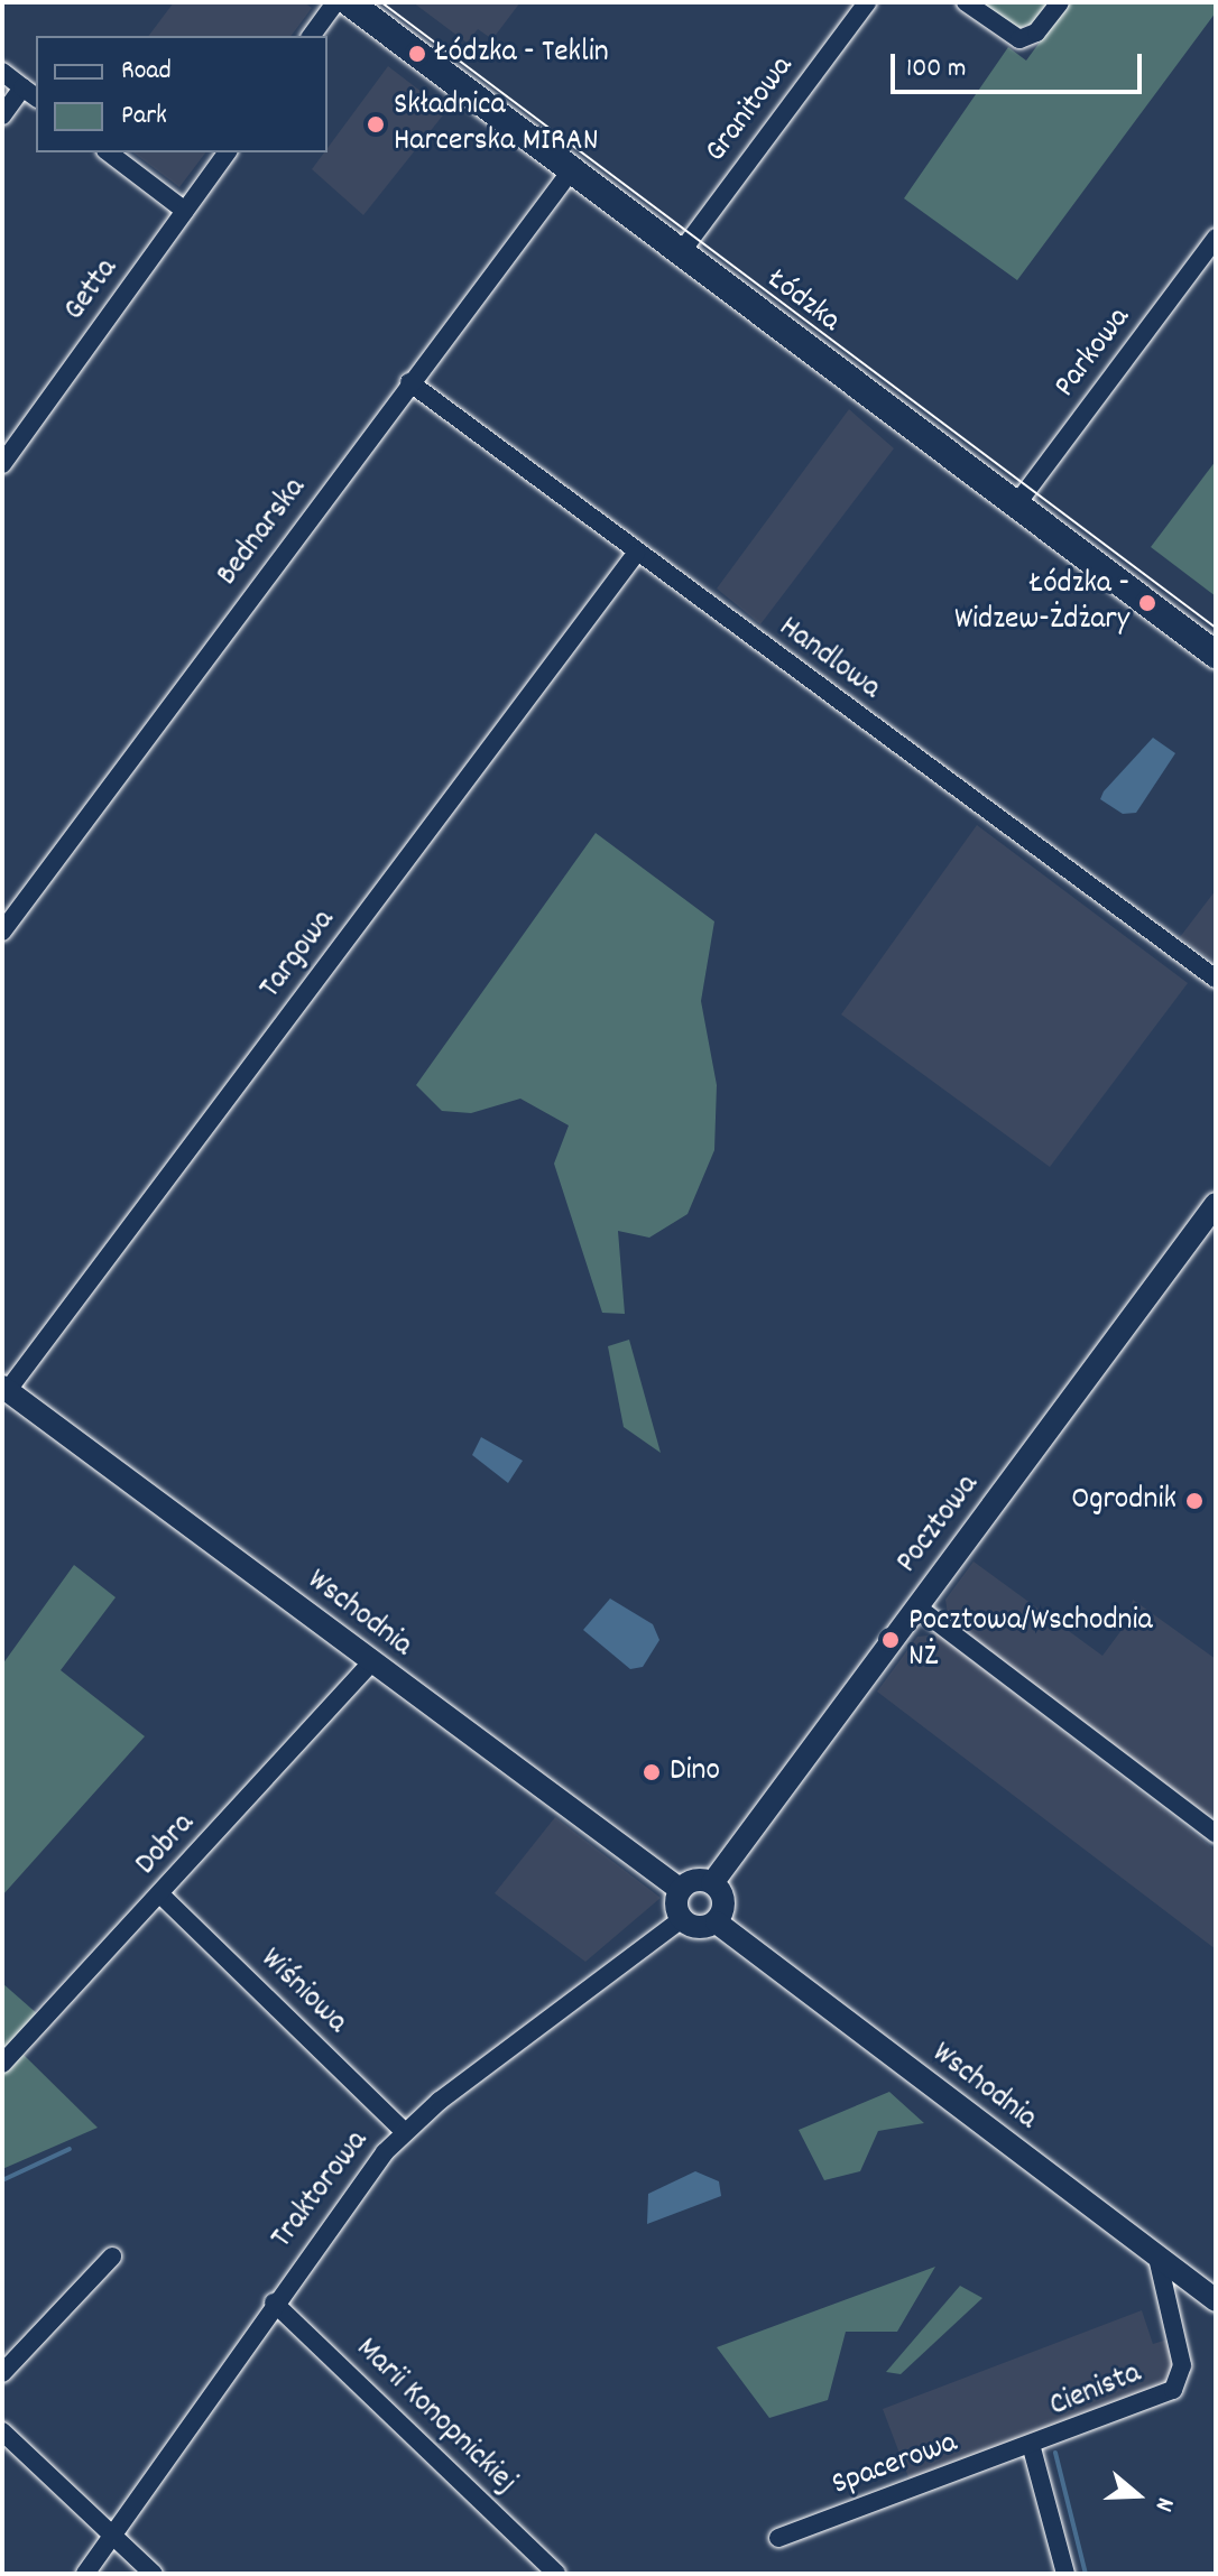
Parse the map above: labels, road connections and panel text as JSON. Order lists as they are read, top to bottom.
{
  "streets": {
    "main road": ["Łódzka"],
    "street": [
      "Granitowa",
      "Getta",
      "Parkowa",
      "Bednarska",
      "Handlowa",
      "Targowa",
      "Pocztowa",
      "Wschodnia",
      "Dobra",
      "Wiśniowa",
      "Traktorowa",
      "Cienista",
      "Marii Konopnickiej",
      "Spacerowa"
    ]
  },
  "crossings": [
    ["Granitowa", "Łódzka"],
    ["Łódzka", "Parkowa"],
    ["Łódzka", "Bednarska"],
    ["Bednarska", "Handlowa"],
    ["Handlowa", "Targowa"],
    ["Targowa", "Wschodnia"],
    ["Pocztowa", "Wschodnia"],
    ["Pocztowa", "Traktorowa"],
    ["Wschodnia", "Dobra"],
    ["Wschodnia", "Traktorowa"],
    ["Wschodnia", "Cienista"],
    ["Dobra", "Wiśniowa"],
    ["Wiśniowa", "Traktorowa"],
    ["Traktorowa", "Marii Konopnickiej"],
    ["Cienista", "Spacerowa"]
  ],
  "places": [
    "Łódzka - Teklin",
    "Składnica Harcerska MIRAN",
    "Łódzka - Widzew-Żdżary",
    "Ogrodnik",
    "Pocztowa/Wschodnia NŻ",
    "Dino"
  ],
  "legend": ["Road", "Park"],
  "scale_bar": "100 m",
  "north": "right"
}
